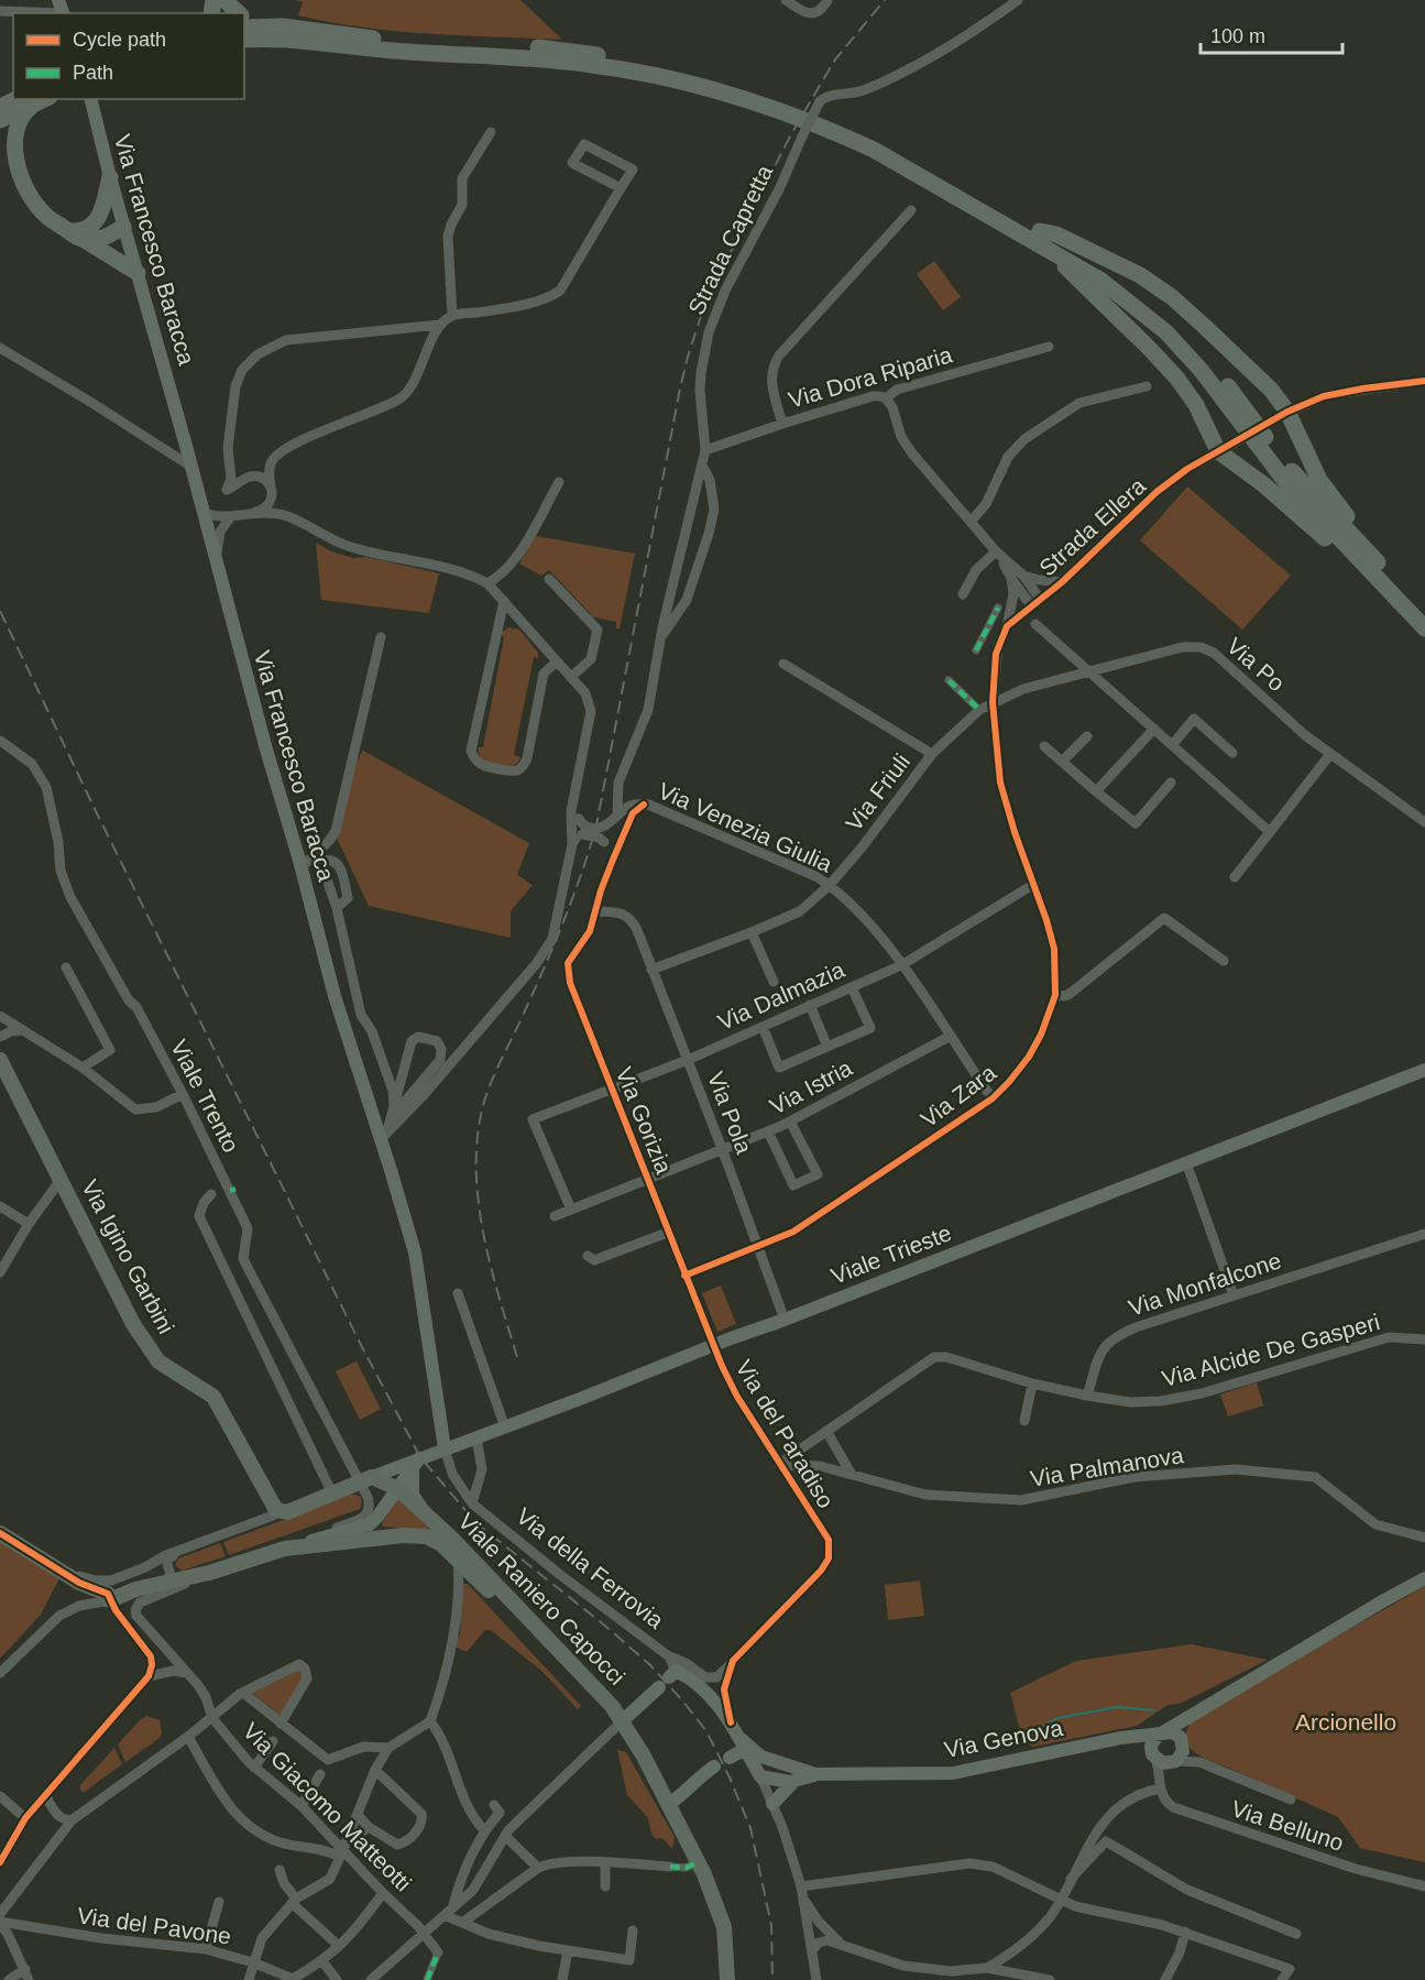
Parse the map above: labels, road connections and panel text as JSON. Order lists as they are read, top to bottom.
{
  "streets": {
    "main road": [
      "Via Francesco Baracca",
      "Viale Trieste",
      "Via Igino Garbini",
      "Viale Raniero Capocci",
      "Via Genova"
    ],
    "street": [
      "Strada Capretta",
      "Via Dora Riparia",
      "Strada Ellera",
      "Via Po",
      "Via Friuli",
      "Via Venezia Giulia",
      "Via Dalmazia",
      "Via Istria",
      "Viale Trento",
      "Via Zara",
      "Via Pola",
      "Via Gorizia",
      "Via Monfalcone",
      "Via Alcide De Gasperi",
      "Via del Paradiso",
      "Via Palmanova",
      "Via della Ferrovia",
      "Via Giacomo Matteotti",
      "Via Belluno",
      "Via del Pavone"
    ]
  },
  "crossings": [
    ["Strada Capretta", "Via Dora Riparia"],
    ["Strada Capretta", "Via Venezia Giulia"],
    ["Via Francesco Baracca", "Viale Trieste"],
    ["Via Francesco Baracca", "Via della Ferrovia"],
    ["Via Po", "Via Friuli"],
    ["Via Po", "Via Zara"],
    ["Via Friuli", "Via Venezia Giulia"],
    ["Via Friuli", "Via Zara"],
    ["Via Friuli", "Via Pola"],
    ["Via Venezia Giulia", "Via Dalmazia"],
    ["Via Venezia Giulia", "Via Istria"],
    ["Via Venezia Giulia", "Via Zara"],
    ["Via Venezia Giulia", "Via Gorizia"],
    ["Via Dalmazia", "Via Istria"],
    ["Via Dalmazia", "Via Zara"],
    ["Via Dalmazia", "Via Pola"],
    ["Via Dalmazia", "Via Gorizia"],
    ["Via Istria", "Via Pola"],
    ["Via Istria", "Via Gorizia"],
    ["Viale Trento", "Viale Trieste"],
    ["Viale Trento", "Viale Raniero Capocci"],
    ["Via Zara", "Via Pola"],
    ["Via Zara", "Via Gorizia"],
    ["Via Pola", "Via Gorizia"],
    ["Via Pola", "Viale Trieste"],
    ["Via Gorizia", "Viale Trieste"],
    ["Via Gorizia", "Via del Paradiso"],
    ["Viale Trieste", "Via del Paradiso"],
    ["Viale Trieste", "Via della Ferrovia"],
    ["Viale Trieste", "Viale Raniero Capocci"],
    ["Via Monfalcone", "Via Alcide De Gasperi"],
    ["Via del Paradiso", "Via Palmanova"],
    ["Via Genova", "Via Belluno"],
    ["Via Giacomo Matteotti", "Via del Pavone"]
  ],
  "parks": ["Arcionello"],
  "legend": ["Cycle path", "Path"],
  "scale_bar": "100 m"
}
